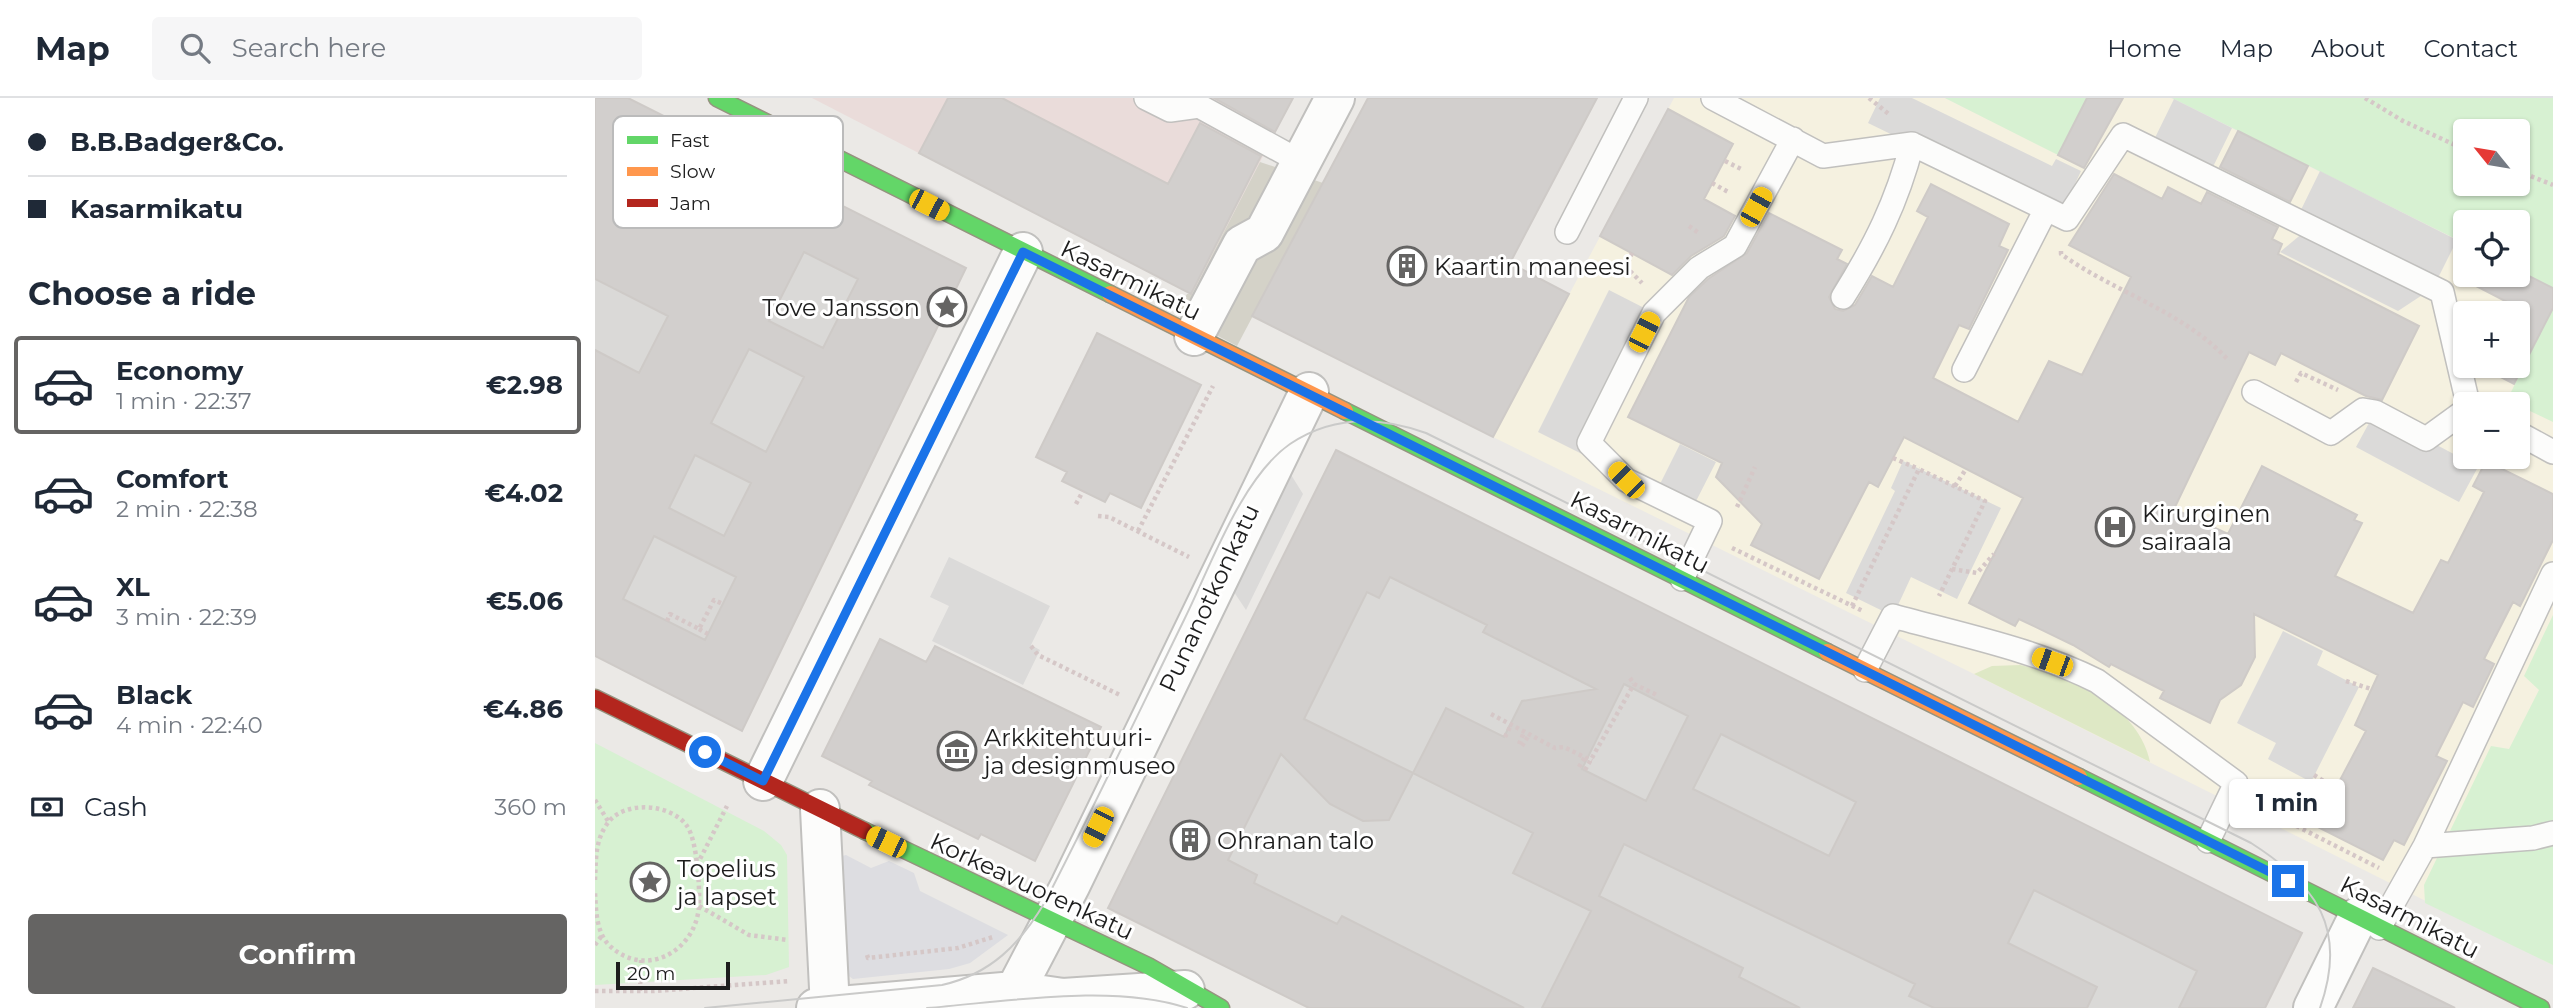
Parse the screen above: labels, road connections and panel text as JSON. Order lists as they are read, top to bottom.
{
  "streets": {
    "street": ["Kasarmikatu", "Punanotkonkatu", "Korkeavuorenkatu"]
  },
  "crossings": [
    ["Kasarmikatu", "Punanotkonkatu"],
    ["Punanotkonkatu", "Korkeavuorenkatu"]
  ],
  "places": {
    "building": ["Kaartin maneesi", "Ohranan talo"],
    "place": ["Tove Jansson", "Topelius ja lapset"],
    "hospital": ["Kirurginen sairaala"],
    "museum": ["Arkkitehtuuri- ja designmuseo"]
  },
  "legend": ["Fast", "Slow", "Jam"],
  "scale_bar": "20 m",
  "north": "top left",
  "page": {
    "header": "Map",
    "search": "Search here",
    "nav": [
      "Home",
      "Map",
      "About",
      "Contact"
    ],
    "banner": ["B.B.Badger&Co.", "Kasarmikatu"],
    "map_buttons": ["+", "−"],
    "heading": "Choose a ride",
    "list": [
      {
        "name": "Economy",
        "note": "1 min · 22:37",
        "value": "€2.98"
      },
      {
        "name": "Comfort",
        "note": "2 min · 22:38",
        "value": "€4.02"
      },
      {
        "name": "XL",
        "note": "3 min · 22:39",
        "value": "€5.06"
      },
      {
        "name": "Black",
        "note": "4 min · 22:40",
        "value": "€4.86"
      }
    ],
    "pay": ["Cash", "360 m"],
    "bubble": "1 min",
    "buttons": "Confirm",
    "scale": "20 m"
  }
}
